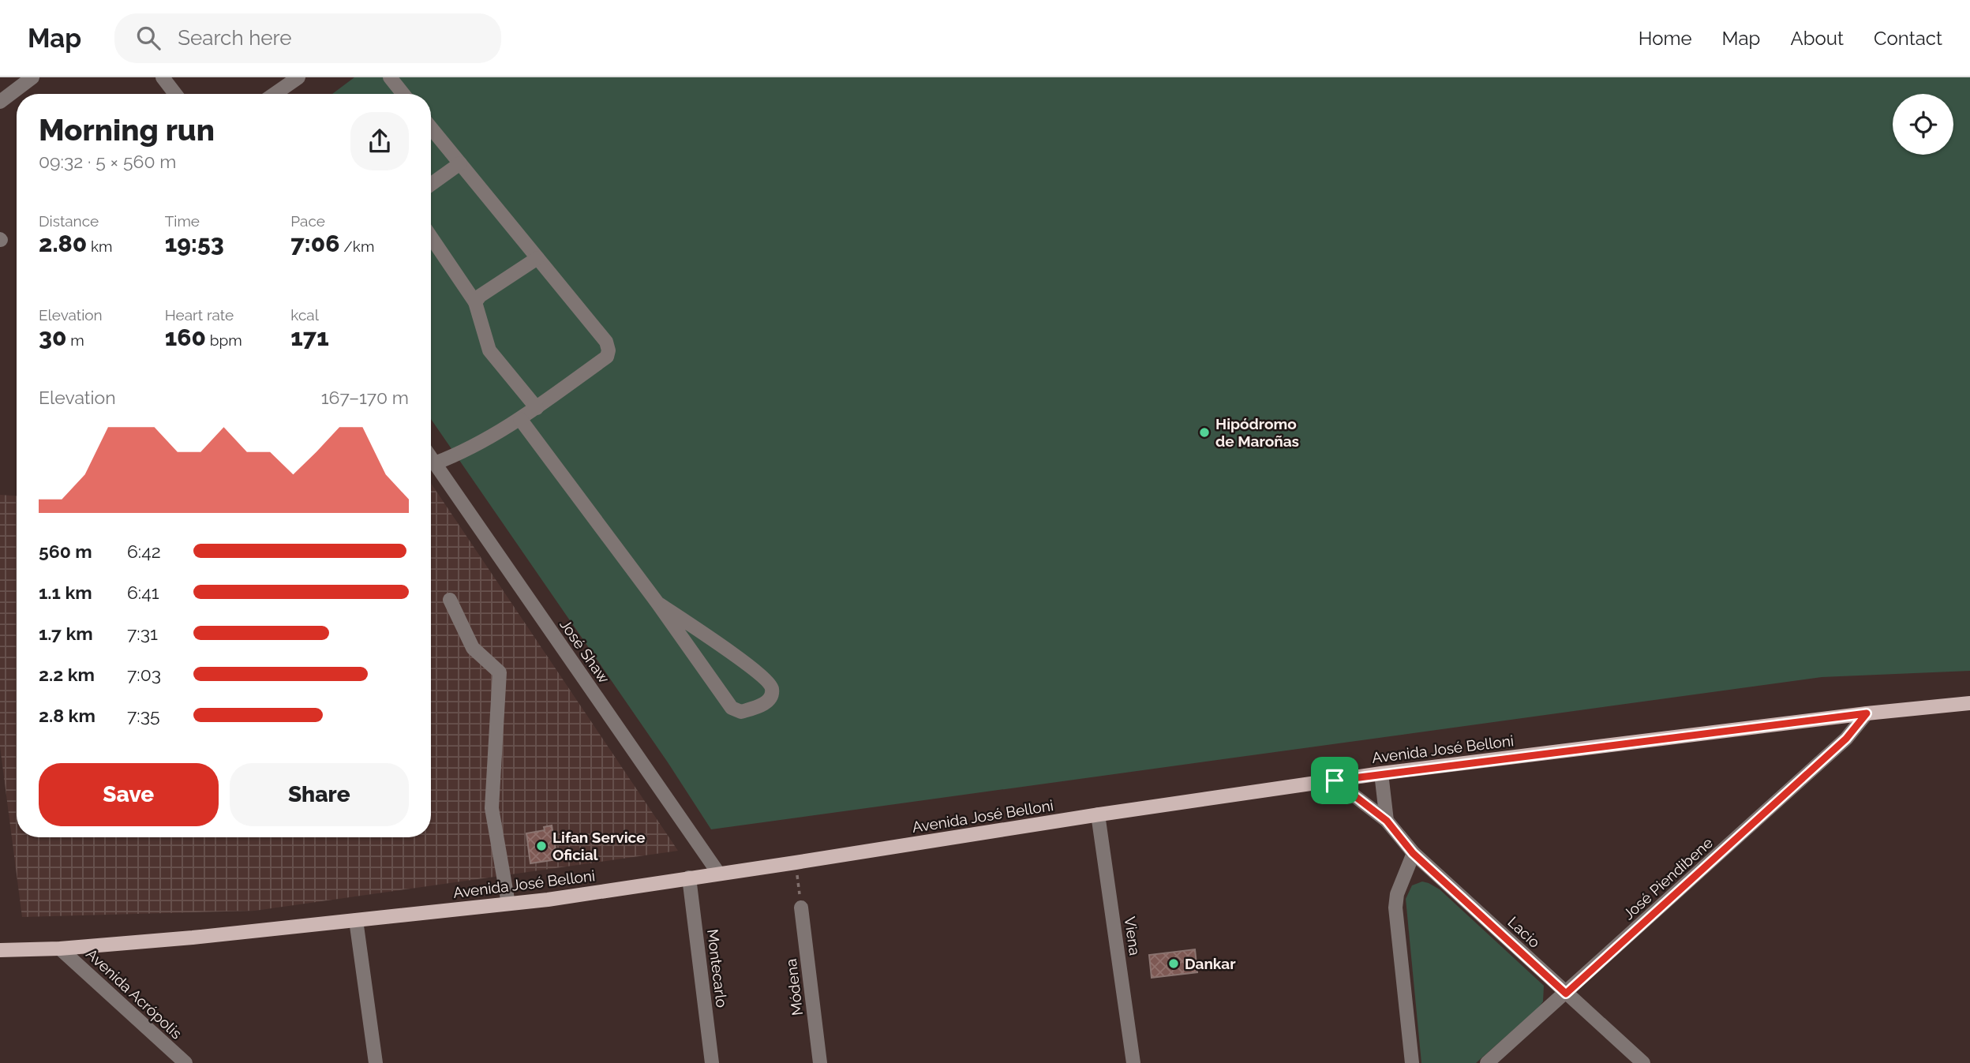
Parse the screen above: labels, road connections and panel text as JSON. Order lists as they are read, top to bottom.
{
  "streets": {
    "main road": ["Avenida José Belloni"],
    "street": [
      "José Shaw",
      "José Piendibene",
      "Lacio",
      "Viena",
      "Montecarlo",
      "Módena",
      "Avenida Acrópolis"
    ]
  },
  "crossings": [
    ["José Shaw", "Avenida José Belloni"],
    ["Avenida José Belloni", "José Piendibene"],
    ["Avenida José Belloni", "Lacio"],
    ["Avenida José Belloni", "Viena"],
    ["Avenida José Belloni", "Montecarlo"],
    ["Avenida José Belloni", "Avenida Acrópolis"],
    ["José Piendibene", "Lacio"]
  ],
  "places": ["Hipódromo de Maroñas", "Lifan Service Oficial", "Dankar"],
  "page": {
    "header": "Map",
    "search": "Search here",
    "nav": [
      "Home",
      "Map",
      "About",
      "Contact"
    ],
    "heading": ["Morning run", "09:32 · 5 × 560 m"],
    "stats": [
      ["Distance", "2.80 km"],
      ["Time", "19:53"],
      ["Pace", "7:06 /km"],
      ["Elevation", "30 m"],
      ["Heart rate", "160 bpm"],
      ["kcal", "171"]
    ],
    "chart": ["Elevation", "167–170 m"],
    "list": [
      {
        "name": "560 m",
        "note": "6:42"
      },
      {
        "name": "1.1 km",
        "note": "6:41"
      },
      {
        "name": "1.7 km",
        "note": "7:31"
      },
      {
        "name": "2.2 km",
        "note": "7:03"
      },
      {
        "name": "2.8 km",
        "note": "7:35"
      }
    ],
    "buttons": ["Save", "Share"]
  }
}
